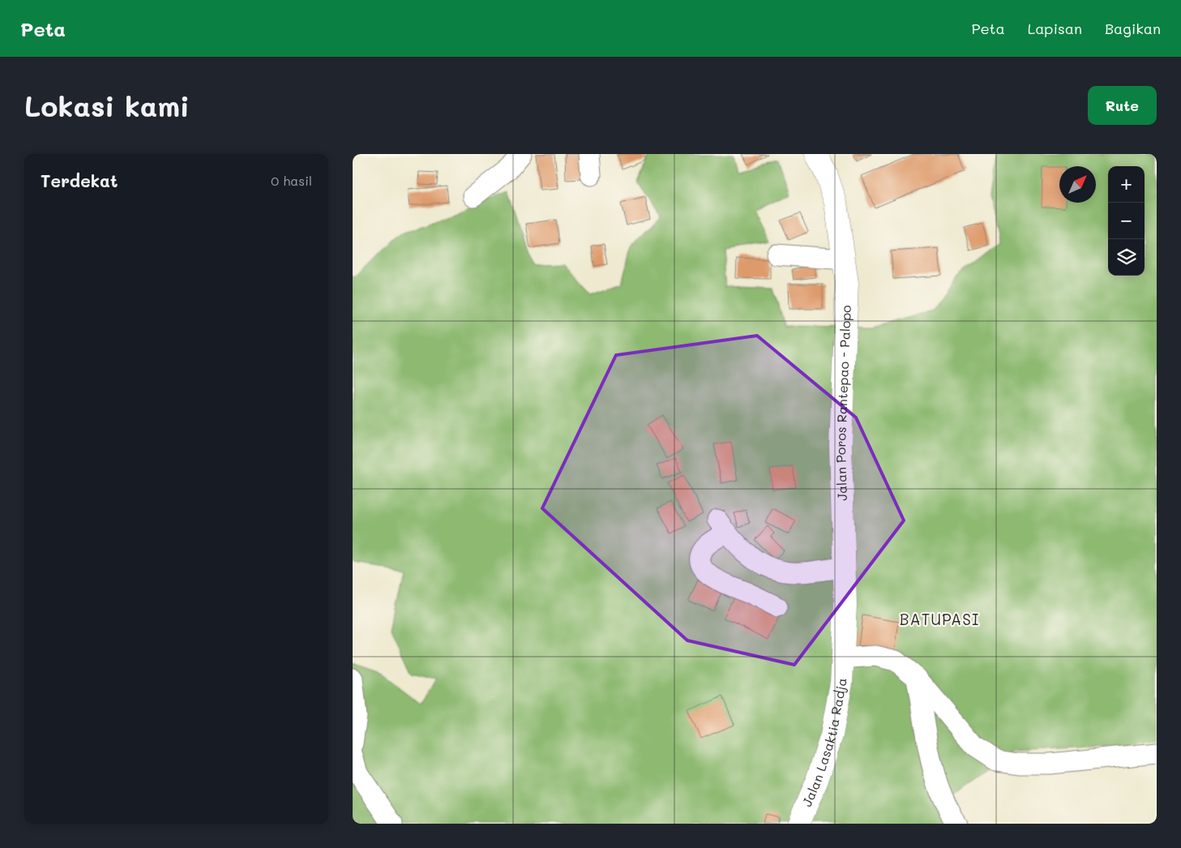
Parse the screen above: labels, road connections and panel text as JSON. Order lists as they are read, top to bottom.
{
  "streets": {
    "highway": ["Jalan Poros Rantepao - Palopo", "Jalan Lasaktia Radja"]
  },
  "crossings": [
    ["Jalan Poros Rantepao - Palopo", "Jalan Lasaktia Radja"]
  ],
  "districts": ["BATUPASI"],
  "north": "top right",
  "page": {
    "header": "Peta",
    "nav": ["Peta", "Lapisan", "Bagikan"],
    "buttons": "Rute",
    "title": "Lokasi kami",
    "heading": ["Terdekat", "0 hasil"],
    "map_buttons": ["+", "−"]
  }
}
